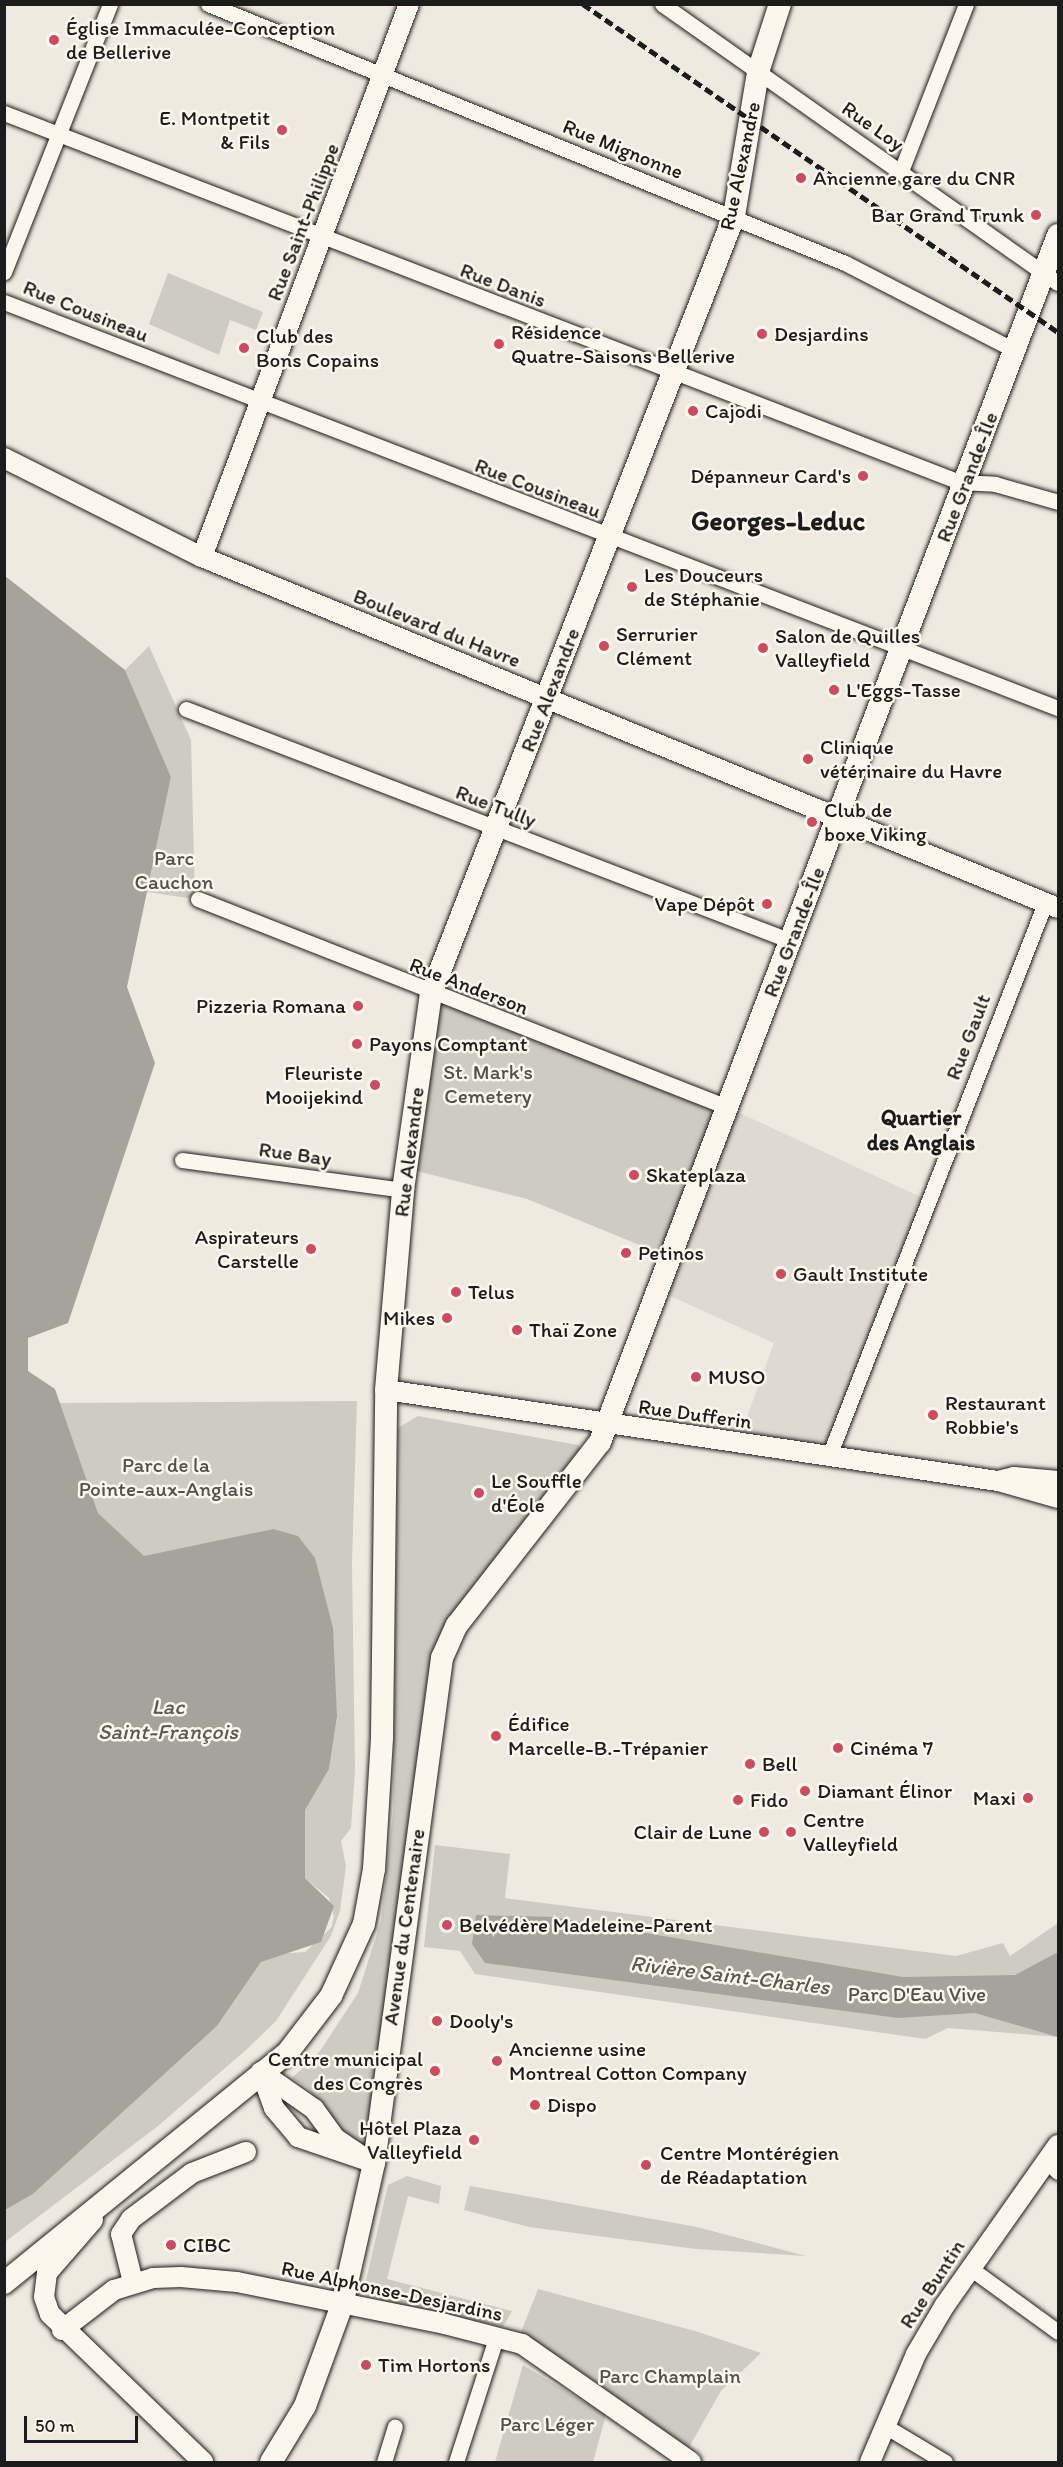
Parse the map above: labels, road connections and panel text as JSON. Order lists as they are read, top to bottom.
{
  "streets": {
    "main road": ["Rue Alexandre", "Rue Grande-Île", "Avenue du Centenaire"],
    "street": [
      "Rue Loy",
      "Rue Mignonne",
      "Rue Saint-Philippe",
      "Rue Danis",
      "Rue Cousineau",
      "Boulevard du Havre",
      "Rue Tully",
      "Rue Anderson",
      "Rue Gault",
      "Rue Bay",
      "Rue Dufferin",
      "Rue Buntin",
      "Rue Alphonse-Desjardins"
    ]
  },
  "crossings": [
    ["Rue Loy", "Rue Alexandre"],
    ["Rue Loy", "Rue Grande-Île"],
    ["Rue Mignonne", "Rue Alexandre"],
    ["Rue Mignonne", "Rue Saint-Philippe"],
    ["Rue Mignonne", "Rue Grande-Île"],
    ["Rue Alexandre", "Rue Danis"],
    ["Rue Alexandre", "Rue Cousineau"],
    ["Rue Alexandre", "Boulevard du Havre"],
    ["Rue Alexandre", "Rue Tully"],
    ["Rue Alexandre", "Rue Anderson"],
    ["Rue Alexandre", "Rue Bay"],
    ["Rue Alexandre", "Rue Dufferin"],
    ["Rue Alexandre", "Avenue du Centenaire"],
    ["Rue Saint-Philippe", "Rue Danis"],
    ["Rue Saint-Philippe", "Rue Cousineau"],
    ["Rue Saint-Philippe", "Boulevard du Havre"],
    ["Rue Danis", "Rue Grande-Île"],
    ["Rue Cousineau", "Rue Grande-Île"],
    ["Rue Grande-Île", "Boulevard du Havre"],
    ["Rue Grande-Île", "Rue Tully"],
    ["Rue Grande-Île", "Rue Anderson"],
    ["Rue Grande-Île", "Rue Dufferin"],
    ["Rue Grande-Île", "Avenue du Centenaire"],
    ["Boulevard du Havre", "Rue Gault"],
    ["Rue Gault", "Rue Dufferin"],
    ["Rue Dufferin", "Avenue du Centenaire"],
    ["Avenue du Centenaire", "Rue Alphonse-Desjardins"]
  ],
  "districts": ["Georges-Leduc", "Quartier des Anglais"],
  "water": ["Lac Saint-François", "Rivière Saint-Charles"],
  "parks": [
    "Parc Cauchon",
    "St. Mark's Cemetery",
    "Parc de la Pointe-aux-Anglais",
    "Parc D'Eau Vive",
    "Parc Champlain",
    "Parc Léger"
  ],
  "places": [
    "Église Immaculée-Conception de Bellerive",
    "E. Montpetit & Fils",
    "Ancienne gare du CNR",
    "Bar Grand Trunk",
    "Desjardins",
    "Résidence Quatre-Saisons Bellerive",
    "Club des Bons Copains",
    "Cajodi",
    "Dépanneur Card's",
    "Les Douceurs de Stéphanie",
    "Serrurier Clément",
    "Salon de Quilles Valleyfield",
    "L'Eggs-Tasse",
    "Clinique vétérinaire du Havre",
    "Club de boxe Viking",
    "Vape Dépôt",
    "Pizzeria Romana",
    "Payons Comptant",
    "Fleuriste Mooijekind",
    "Skateplaza",
    "Aspirateurs Carstelle",
    "Petinos",
    "Gault Institute",
    "Telus",
    "Mikes",
    "Thaï Zone",
    "MUSO",
    "Restaurant Robbie's",
    "Le Souffle d'Éole",
    "Édifice Marcelle-B.-Trépanier",
    "Cinéma 7",
    "Bell",
    "Diamant Élinor",
    "Maxi",
    "Fido",
    "Clair de Lune",
    "Centre Valleyfield",
    "Belvédère Madeleine-Parent",
    "Dooly's",
    "Ancienne usine Montreal Cotton Company",
    "Centre municipal des Congrès",
    "Dispo",
    "Hôtel Plaza Valleyfield",
    "Centre Montérégien de Réadaptation",
    "CIBC",
    "Tim Hortons"
  ],
  "scale_bar": "50 m"
}
